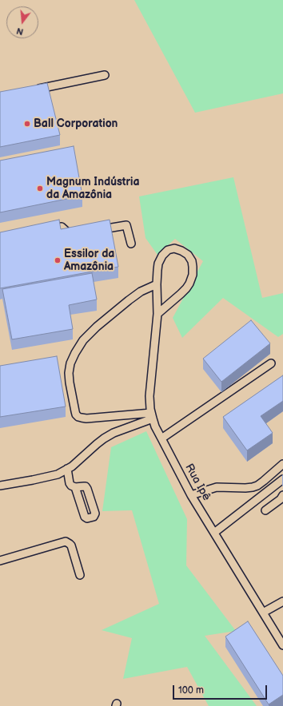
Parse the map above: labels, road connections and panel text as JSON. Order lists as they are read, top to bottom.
{
  "streets": {
    "street": ["Rua Ipê"]
  },
  "places": ["Ball Corporation", "Magnum Indústria da Amazônia", "Essilor da Amazônia"],
  "scale_bar": "100 m",
  "north": "bottom"
}
